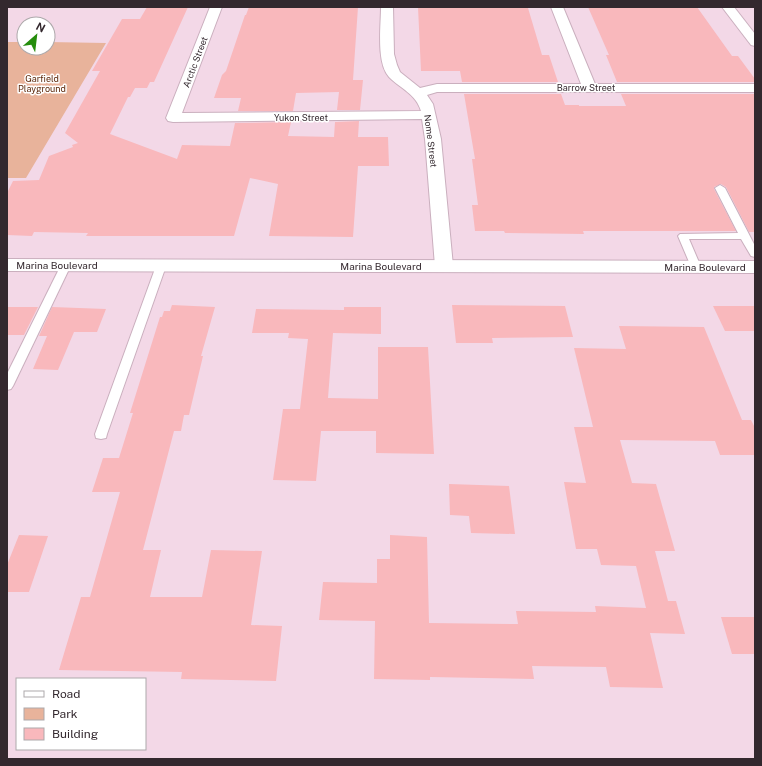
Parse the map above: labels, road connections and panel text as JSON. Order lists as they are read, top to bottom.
{
  "streets": {
    "street": [
      "Arctic Street",
      "Barrow Street",
      "Yukon Street",
      "Nome Street",
      "Marina Boulevard"
    ]
  },
  "crossings": [
    ["Arctic Street", "Yukon Street"],
    ["Barrow Street", "Nome Street"],
    ["Yukon Street", "Nome Street"],
    ["Nome Street", "Marina Boulevard"]
  ],
  "parks": ["Garfield Playground"],
  "legend": ["Road", "Park", "Building"],
  "north": "top right"
}
